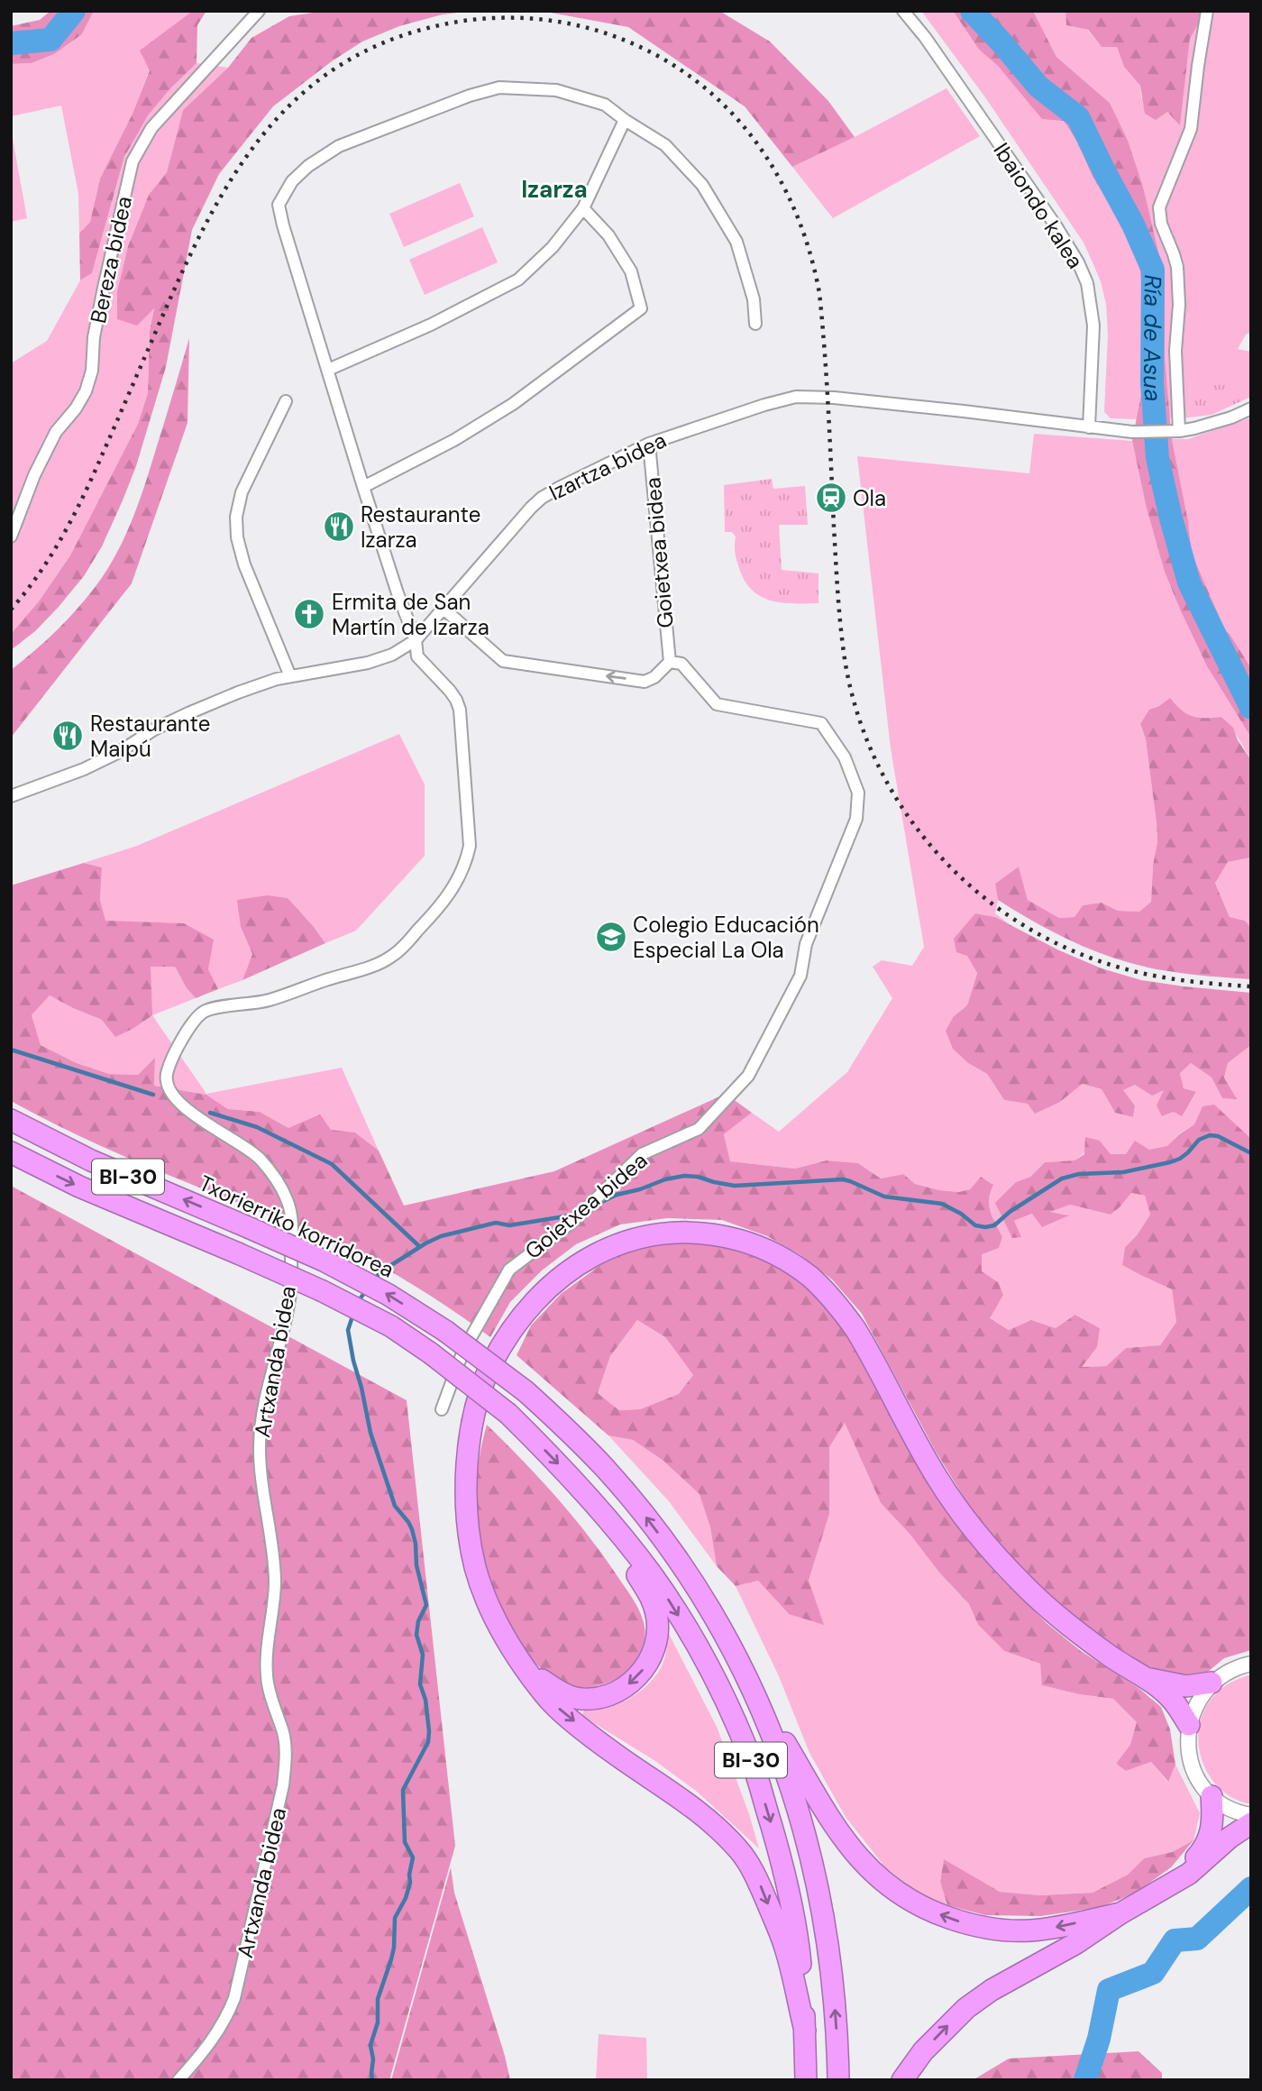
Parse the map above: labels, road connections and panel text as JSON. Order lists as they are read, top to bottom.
{
  "streets": {
    "highway": ["BI-30", "Txorierriko korridorea"],
    "street": [
      "Ibaiondo kalea",
      "Bereza bidea",
      "Izartza bidea",
      "Goietxea bidea",
      "Artxanda bidea"
    ]
  },
  "crossings": [
    ["Ibaiondo kalea", "Izartza bidea"],
    ["Izartza bidea", "Goietxea bidea"],
    ["Izartza bidea", "Artxanda bidea"]
  ],
  "districts": ["Izarza"],
  "water": ["Ría de Asua"],
  "places": {
    "station": ["Ola"],
    "restaurant": ["Restaurante Izarza", "Restaurante Maipú"],
    "church": ["Ermita de San Martín de Izarza"],
    "school or university": ["Colegio Educación Especial La Ola"]
  }
}
